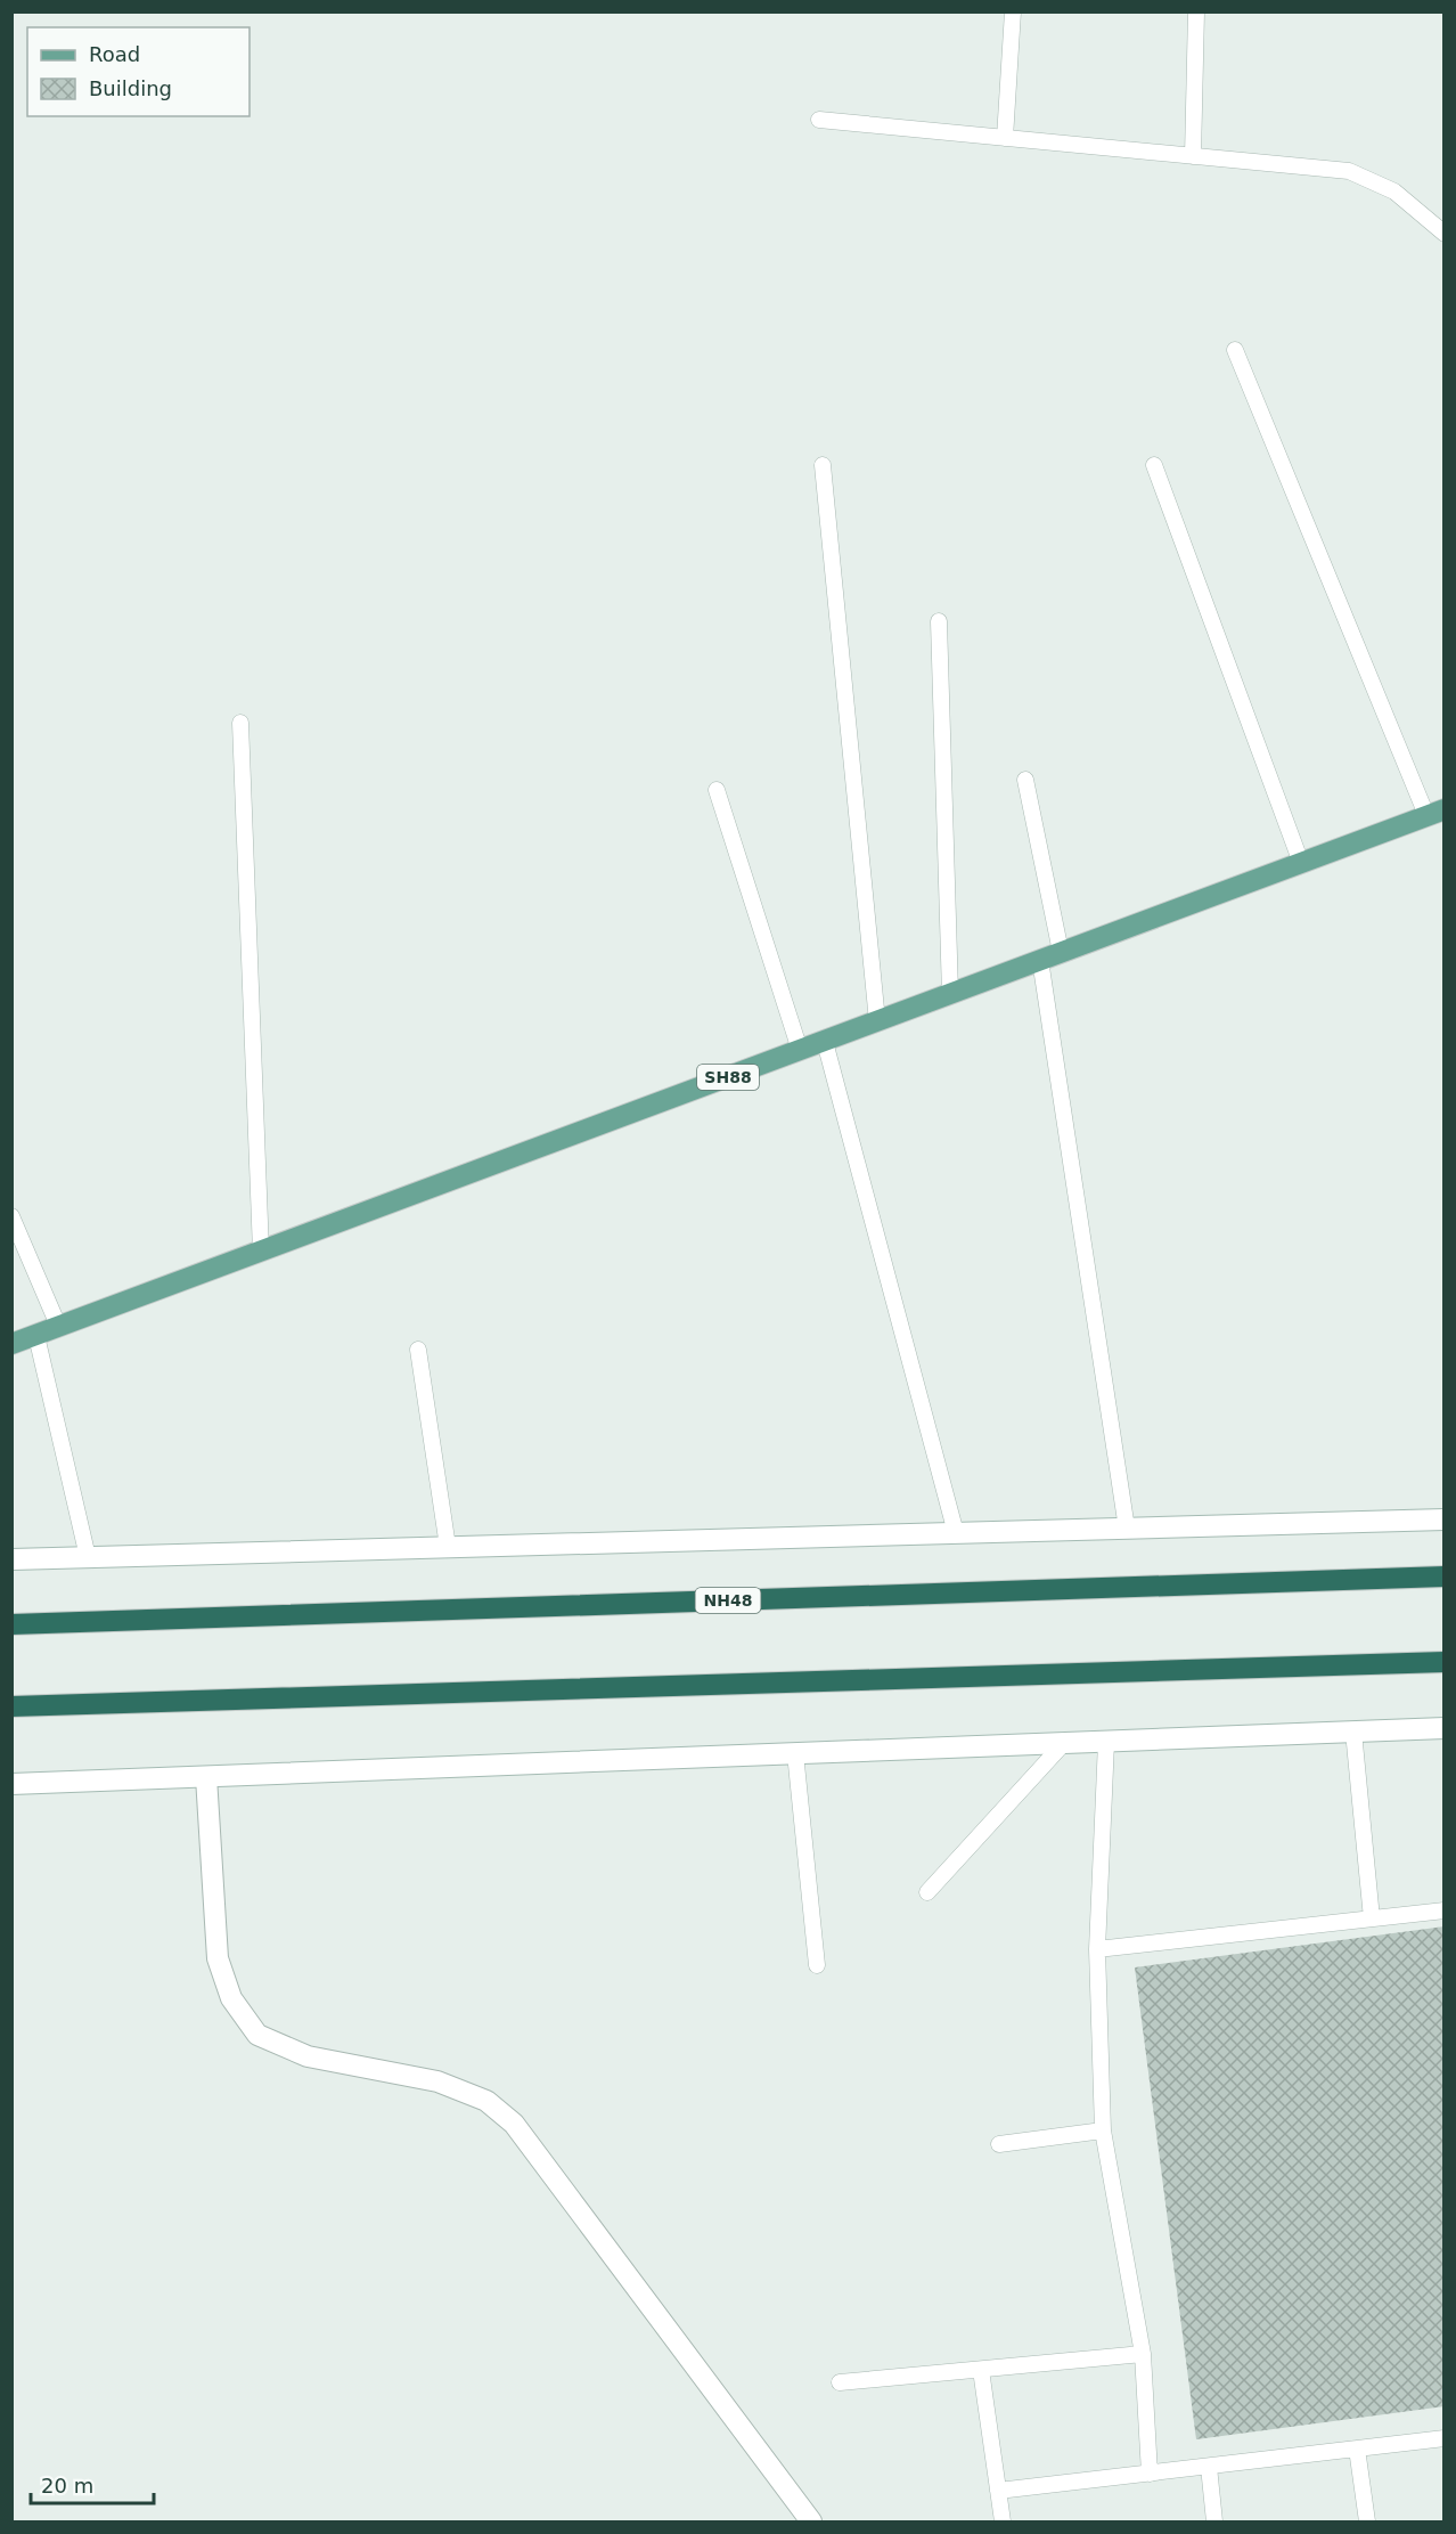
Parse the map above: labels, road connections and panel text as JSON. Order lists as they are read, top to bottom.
{
  "streets": {
    "highway": ["NH48"],
    "main road": ["SH88"]
  },
  "legend": ["Road", "Building"],
  "scale_bar": "20 m"
}
